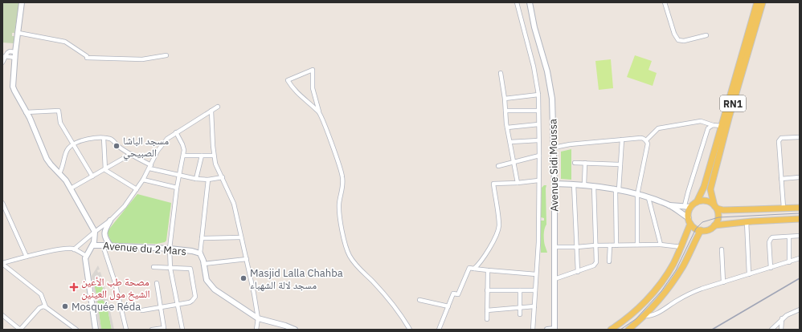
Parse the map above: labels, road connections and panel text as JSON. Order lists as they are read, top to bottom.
{
  "streets": {
    "main road": ["RN1"],
    "street": ["Avenue Sidi Moussa", "Avenue du 2 Mars"]
  },
  "places": {
    "other": ["مسجد الباشا الصبيحي", "Masjid Lalla Chahba مسجد لالة الشهباء", "Mosquée Réda"],
    "health": ["مصحة طب الأعين الشيخ مول العينين"]
  }
}
